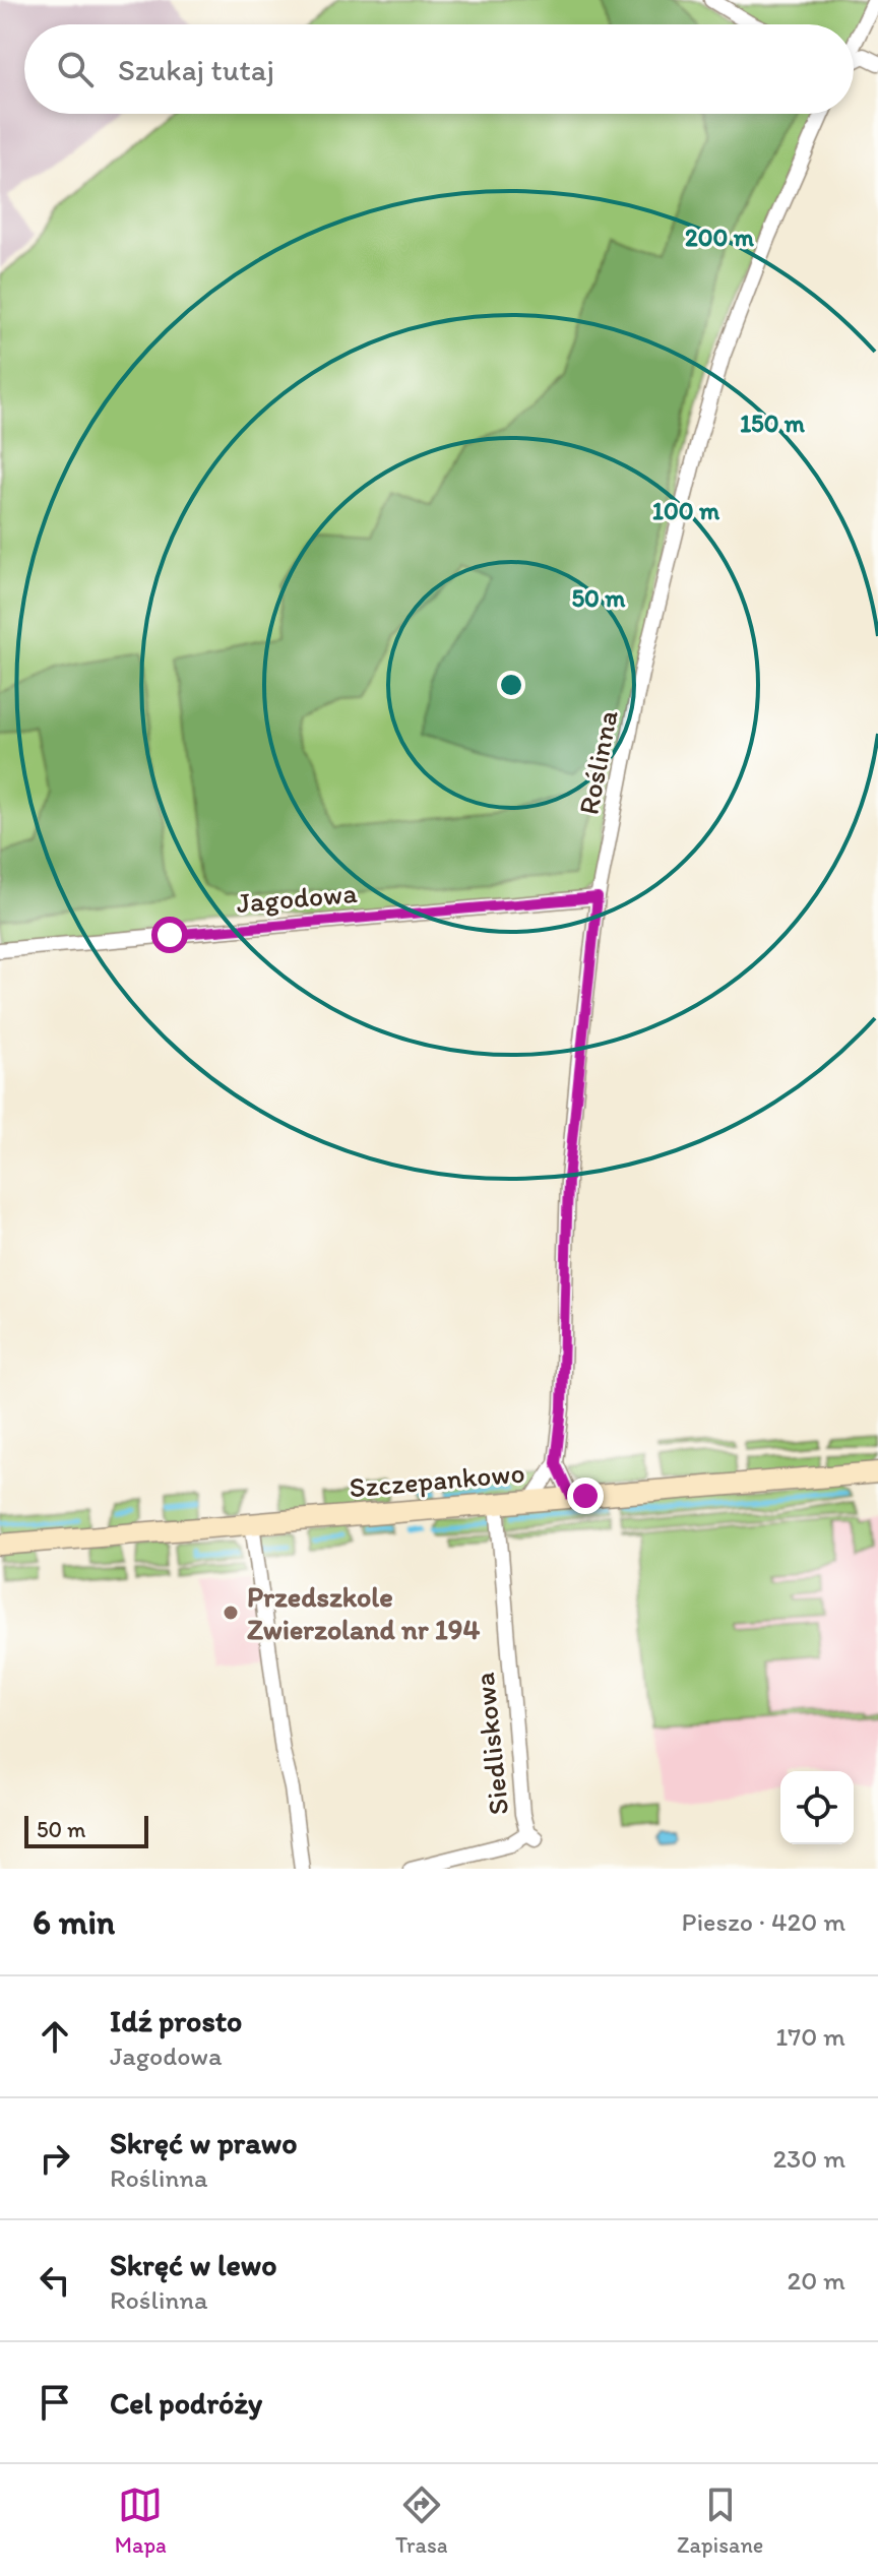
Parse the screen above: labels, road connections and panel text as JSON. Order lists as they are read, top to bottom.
{
  "streets": {
    "street": [
      "Roślinna",
      "Jagodowa",
      "Szczepankowo",
      "Siedliskowa"
    ]
  },
  "crossings": [
    ["Roślinna", "Jagodowa"],
    ["Roślinna", "Szczepankowo"],
    ["Szczepankowo", "Siedliskowa"]
  ],
  "places": ["Przedszkole Zwierzoland nr 194"],
  "scale_bar": "50 m",
  "page": {
    "search": "Szukaj tutaj",
    "scale": "50 m",
    "heading": ["6 min", "Pieszo · 420 m"],
    "list": [
      ["Idź prosto", "Jagodowa", "170 m"],
      ["Skręć w prawo", "Roślinna", "230 m"],
      ["Skręć w lewo", "Roślinna", "20 m"],
      "Cel podróży"
    ],
    "nav": ["Mapa", "Trasa", "Zapisane"]
  },
  "rings": [
    "200 m",
    "150 m",
    "100 m",
    "50 m"
  ]
}
